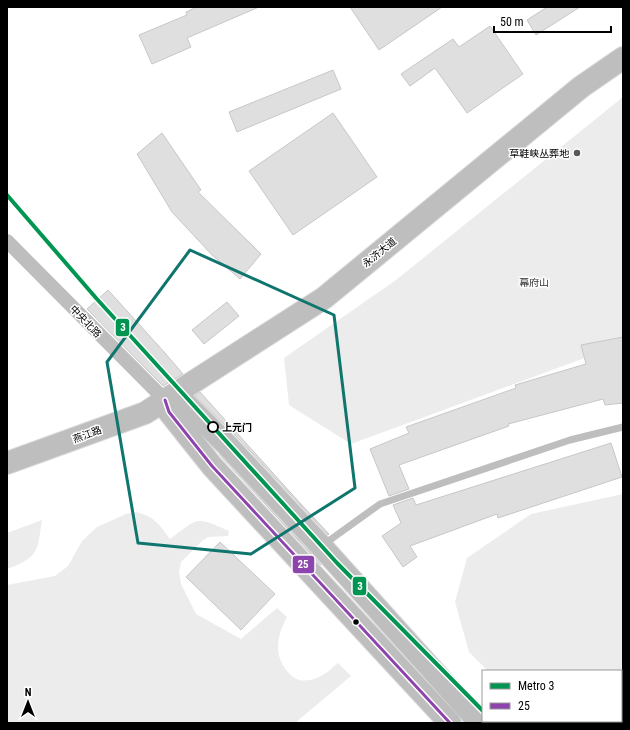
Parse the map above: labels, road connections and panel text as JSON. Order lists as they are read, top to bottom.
{
  "streets": {
    "main road": ["永济大道", "中央北路", "燕江路"]
  },
  "crossings": [
    ["永济大道", "中央北路"],
    ["永济大道", "燕江路"],
    ["中央北路", "燕江路"]
  ],
  "parks": ["幕府山"],
  "places": ["草鞋峡丛葬地", "上元门"],
  "lines": ["metro line 3", "transit line 25"],
  "legend": ["Metro 3", "25"],
  "scale_bar": "50 m",
  "north": "top"
}
